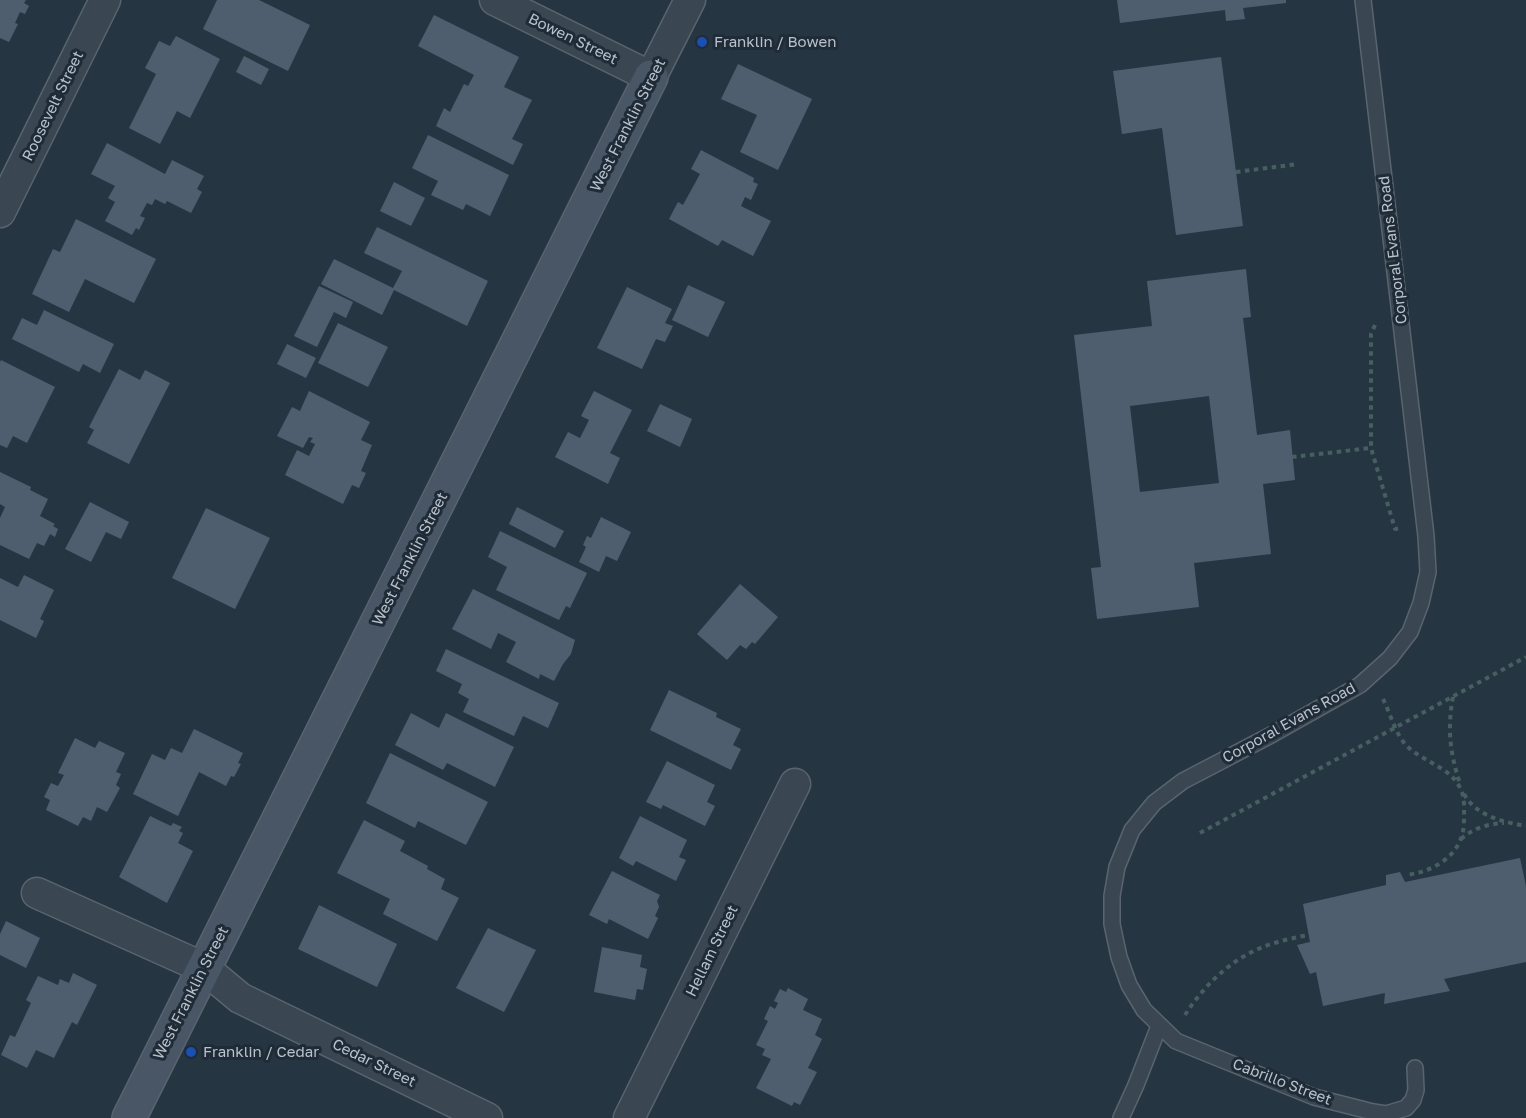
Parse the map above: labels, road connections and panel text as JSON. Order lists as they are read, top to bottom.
{
  "streets": {
    "street": [
      "Bowen Street",
      "Roosevelt Street",
      "West Franklin Street",
      "Hellam Street",
      "Cedar Street"
    ],
    "lane": ["Corporal Evans Road", "Cabrillo Street"]
  },
  "crossings": [
    ["Bowen Street", "West Franklin Street"],
    ["West Franklin Street", "Cedar Street"],
    ["Corporal Evans Road", "Cabrillo Street"]
  ],
  "places": ["Franklin / Bowen", "Franklin / Cedar"]
}
